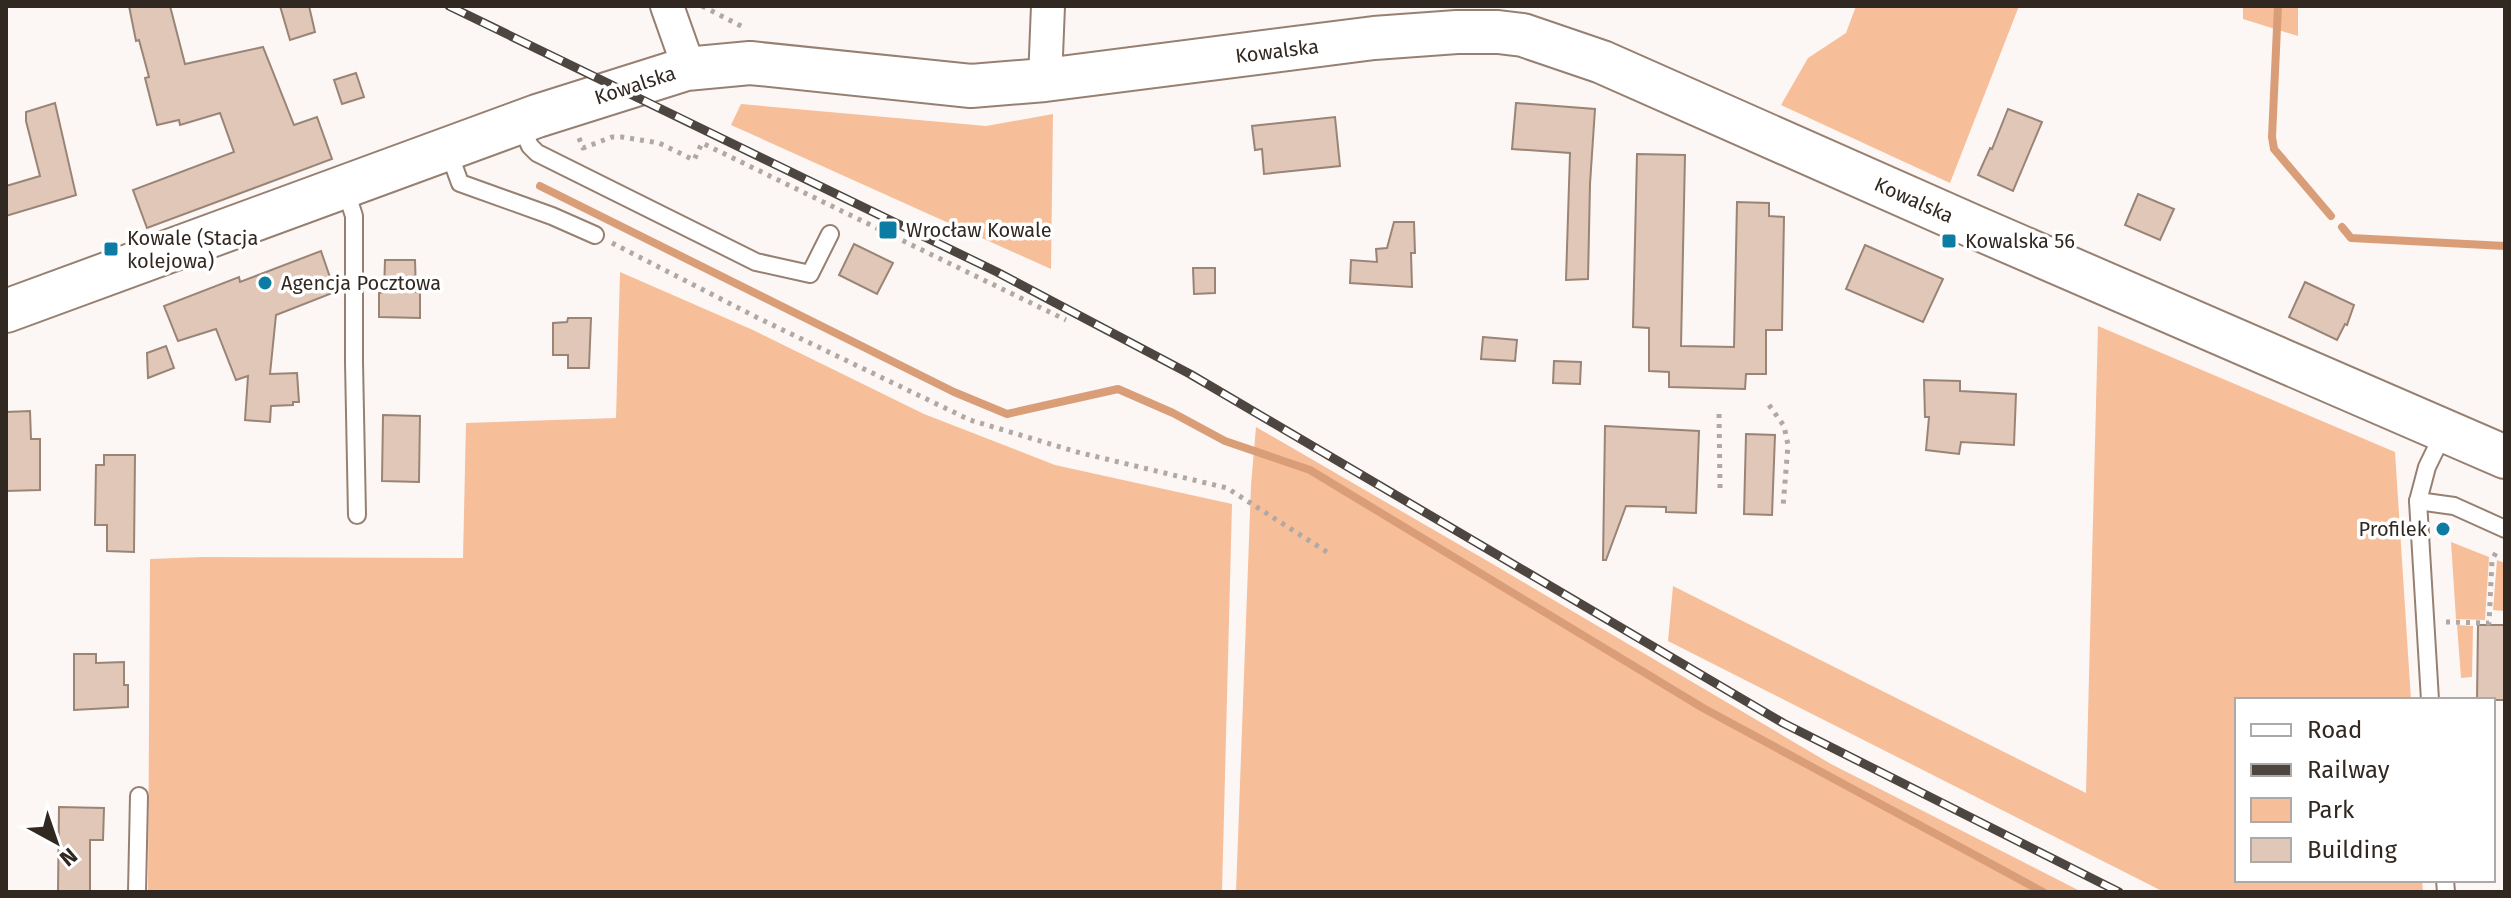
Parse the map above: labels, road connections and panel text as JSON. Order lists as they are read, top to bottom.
{
  "streets": {
    "street": ["Kowalska"]
  },
  "places": {
    "transit": ["Wrocław Kowale", "Kowalska 56", "Kowale (Stacja kolejowa)"],
    "other": ["Agencja Pocztowa", "Profilek"]
  },
  "legend": [
    "Road",
    "Railway",
    "Park",
    "Building"
  ],
  "north": "bottom right"
}
